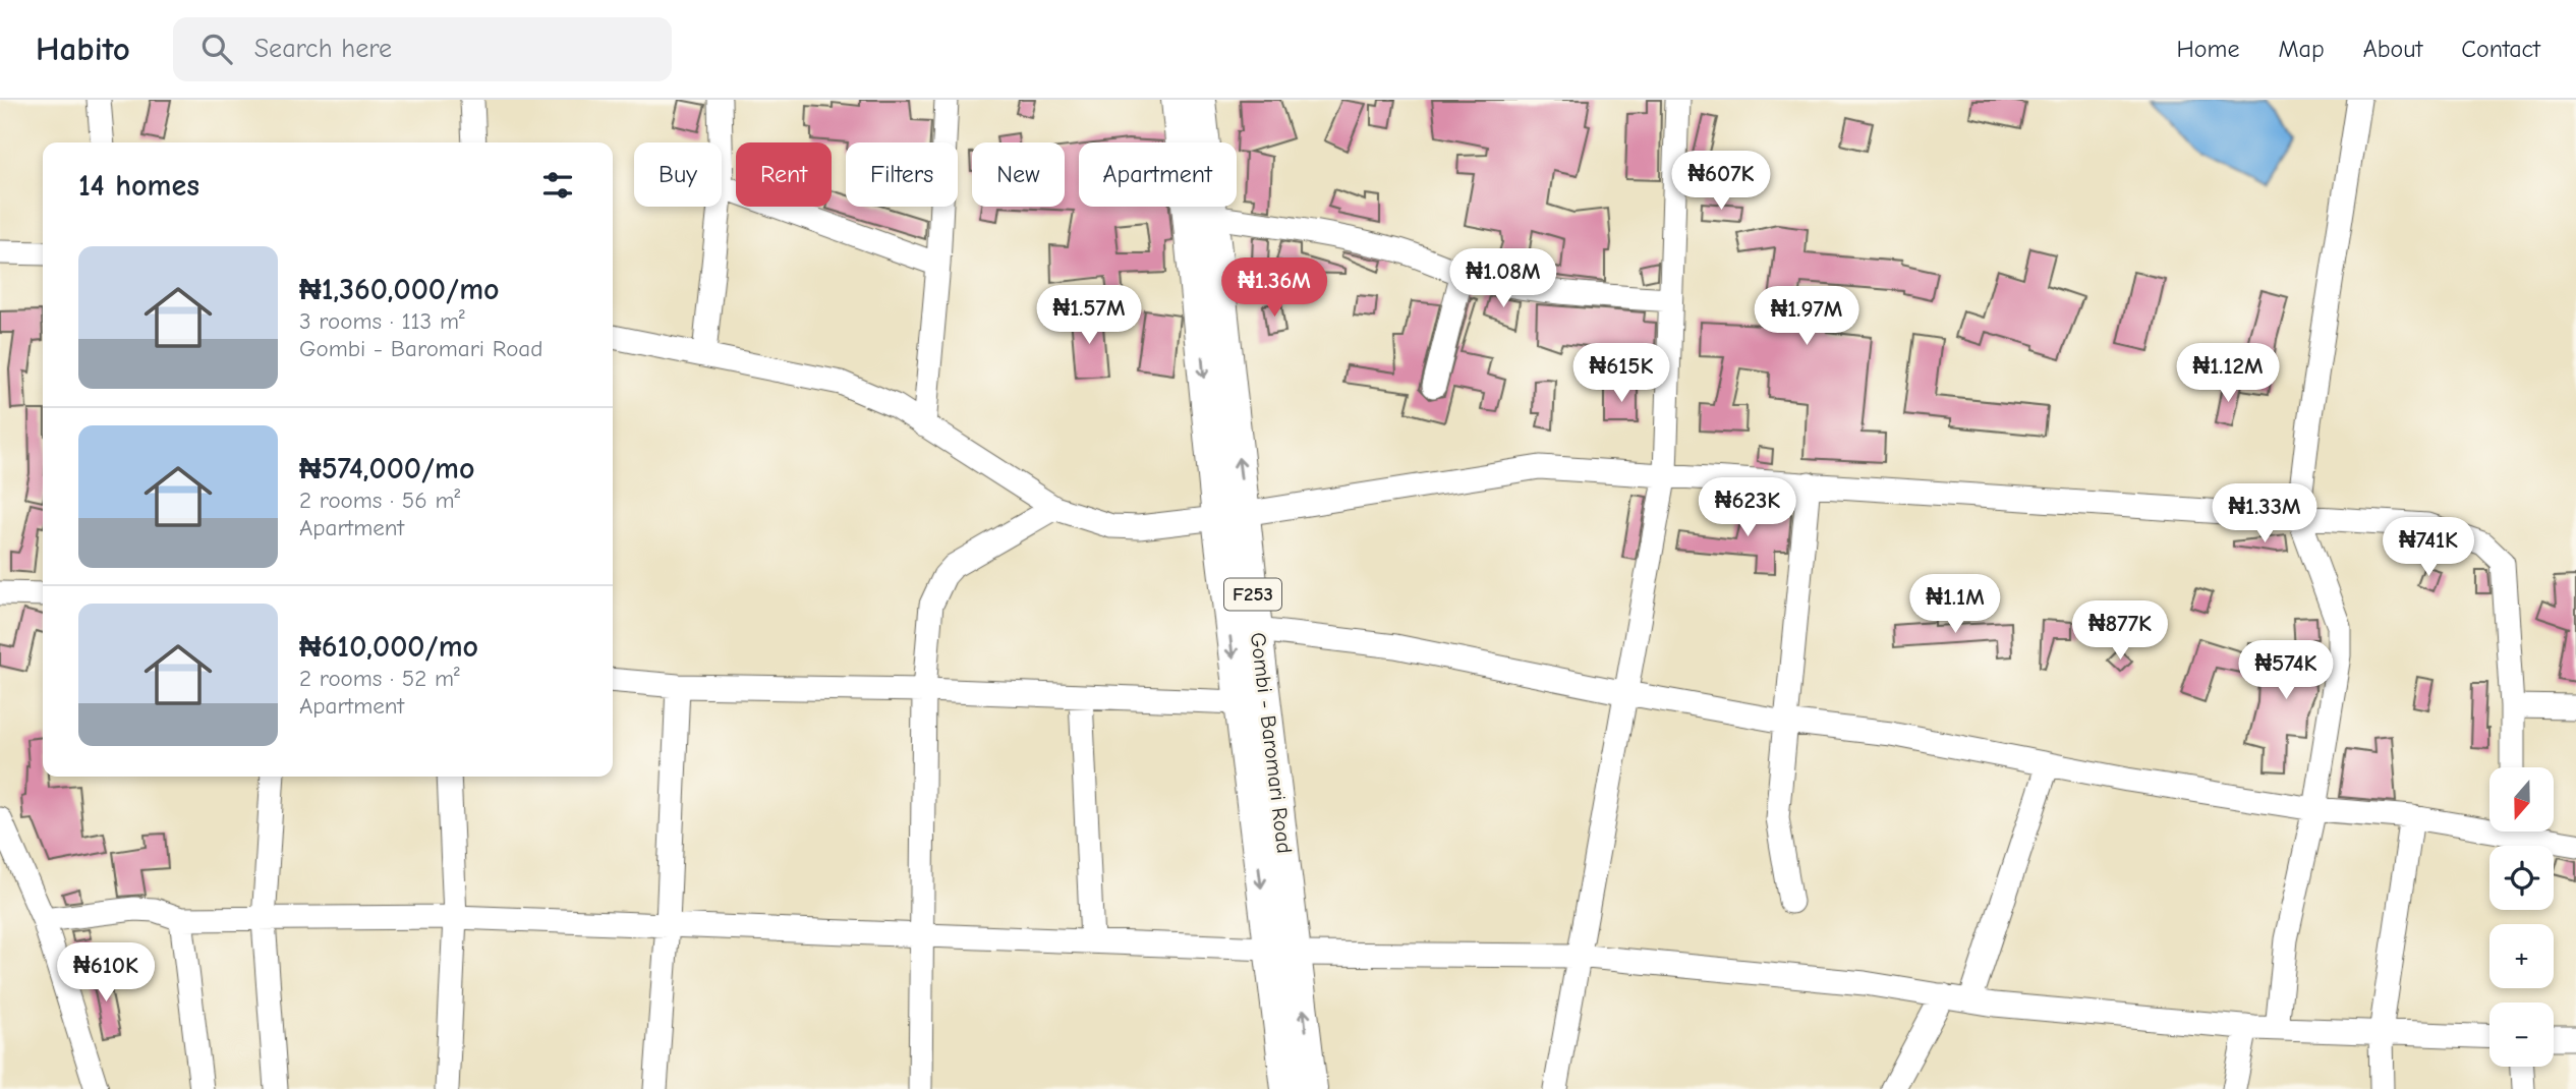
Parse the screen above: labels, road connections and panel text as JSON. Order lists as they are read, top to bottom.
{
  "streets": {
    "main road": ["F253", "Gombi - Baromari Road"]
  },
  "north": "bottom",
  "page": {
    "header": "Habito",
    "search": "Search here",
    "nav": [
      "Home",
      "Map",
      "About",
      "Contact"
    ],
    "chip": [
      "Buy",
      "Rent",
      "Filters",
      "New",
      "Apartment"
    ],
    "heading": "14 homes",
    "price": [
      "₦607K",
      "₦1.08M",
      "₦1.36M",
      "₦1.57M",
      "₦1.97M",
      "₦615K",
      "₦1.12M",
      "₦623K",
      "₦1.33M",
      "₦741K",
      "₦1.1M",
      "₦877K",
      "₦574K",
      "₦610K"
    ],
    "list": [
      {
        "name": "₦1,360,000/mo",
        "note": "3 rooms · 113 m² · Gombi - Baromari Road"
      },
      {
        "name": "₦574,000/mo",
        "note": "2 rooms · 56 m² · Apartment"
      },
      {
        "name": "₦610,000/mo",
        "note": "2 rooms · 52 m² · Apartment"
      }
    ],
    "map_buttons": ["+", "−"]
  }
}
